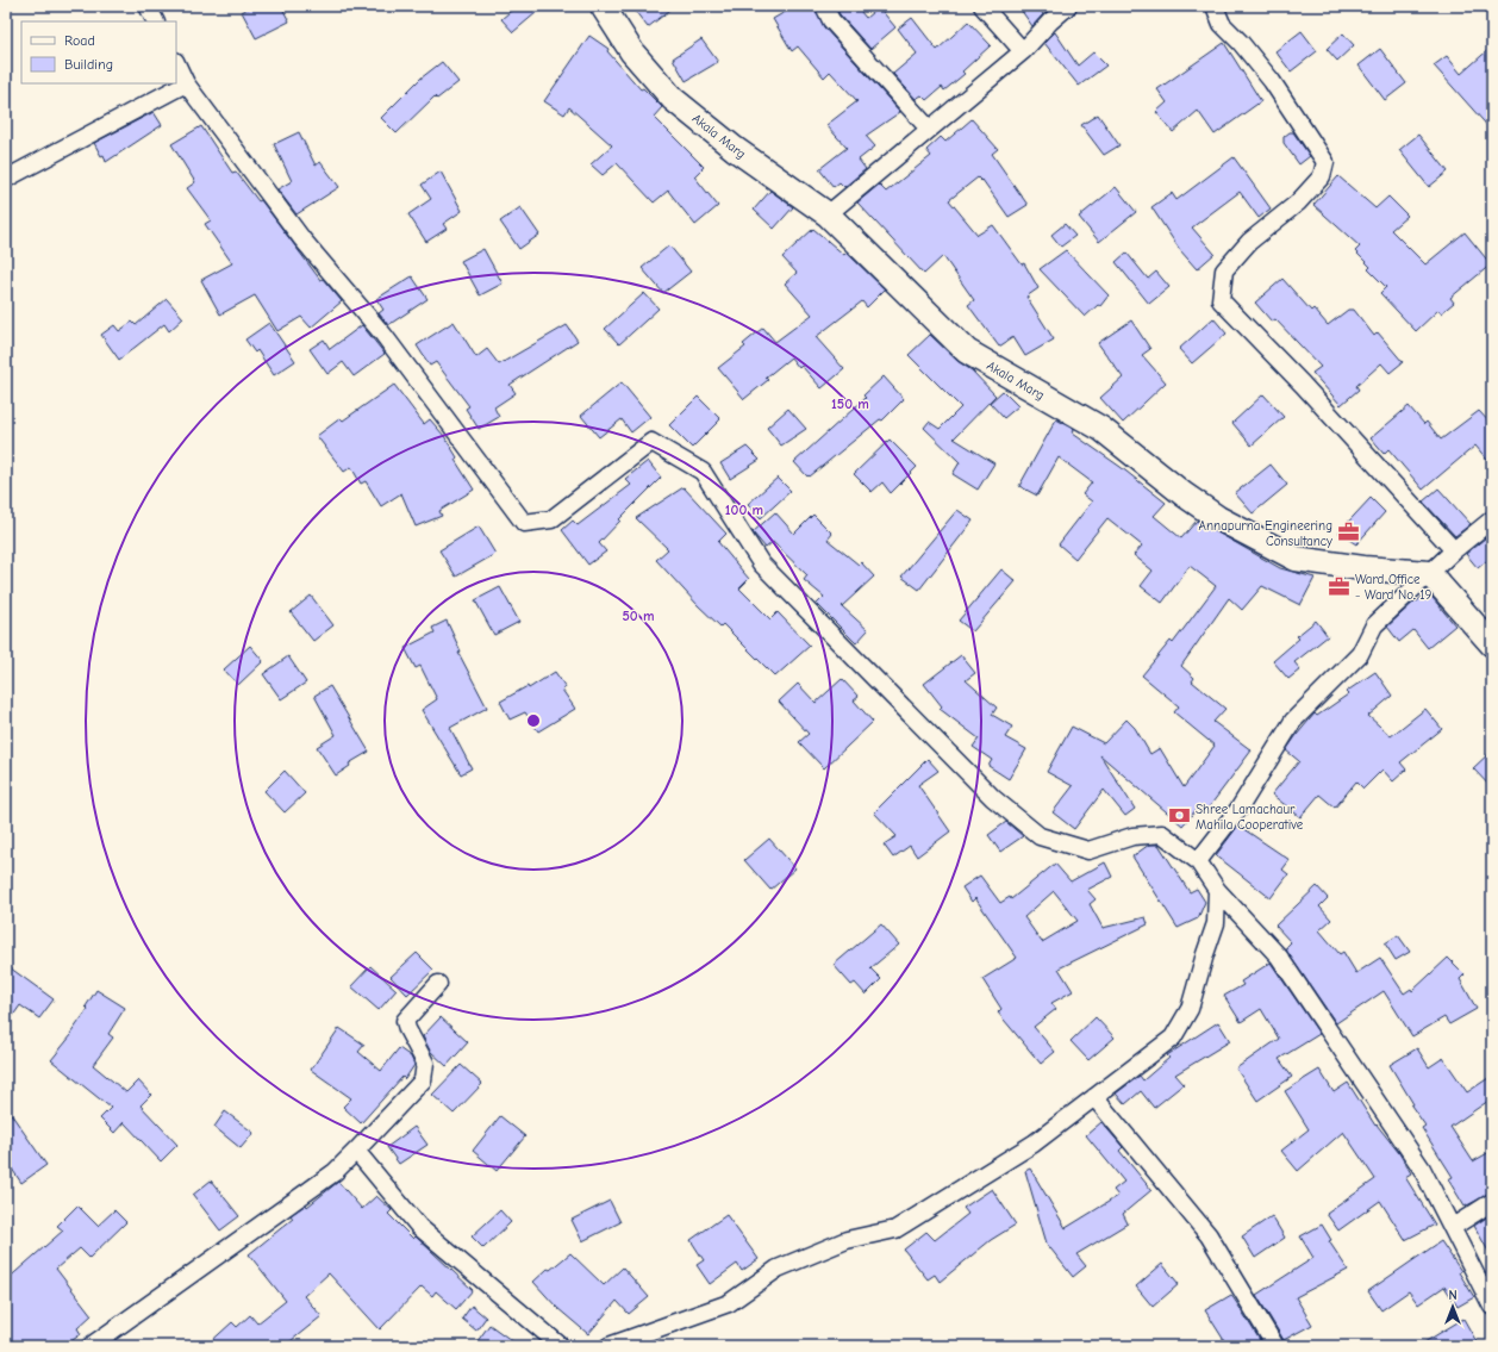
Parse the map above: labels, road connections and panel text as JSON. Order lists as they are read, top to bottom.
{
  "streets": {
    "main road": ["Akala Marg"]
  },
  "places": {
    "office": ["Annapurna Engineering Consultancy", "Ward Office - Ward No. 19"],
    "bank": ["Shree Lamachaur Mahila Cooperative"]
  },
  "legend": ["Road", "Building"],
  "north": "top",
  "rings": ["150 m", "100 m", "50 m"]
}
